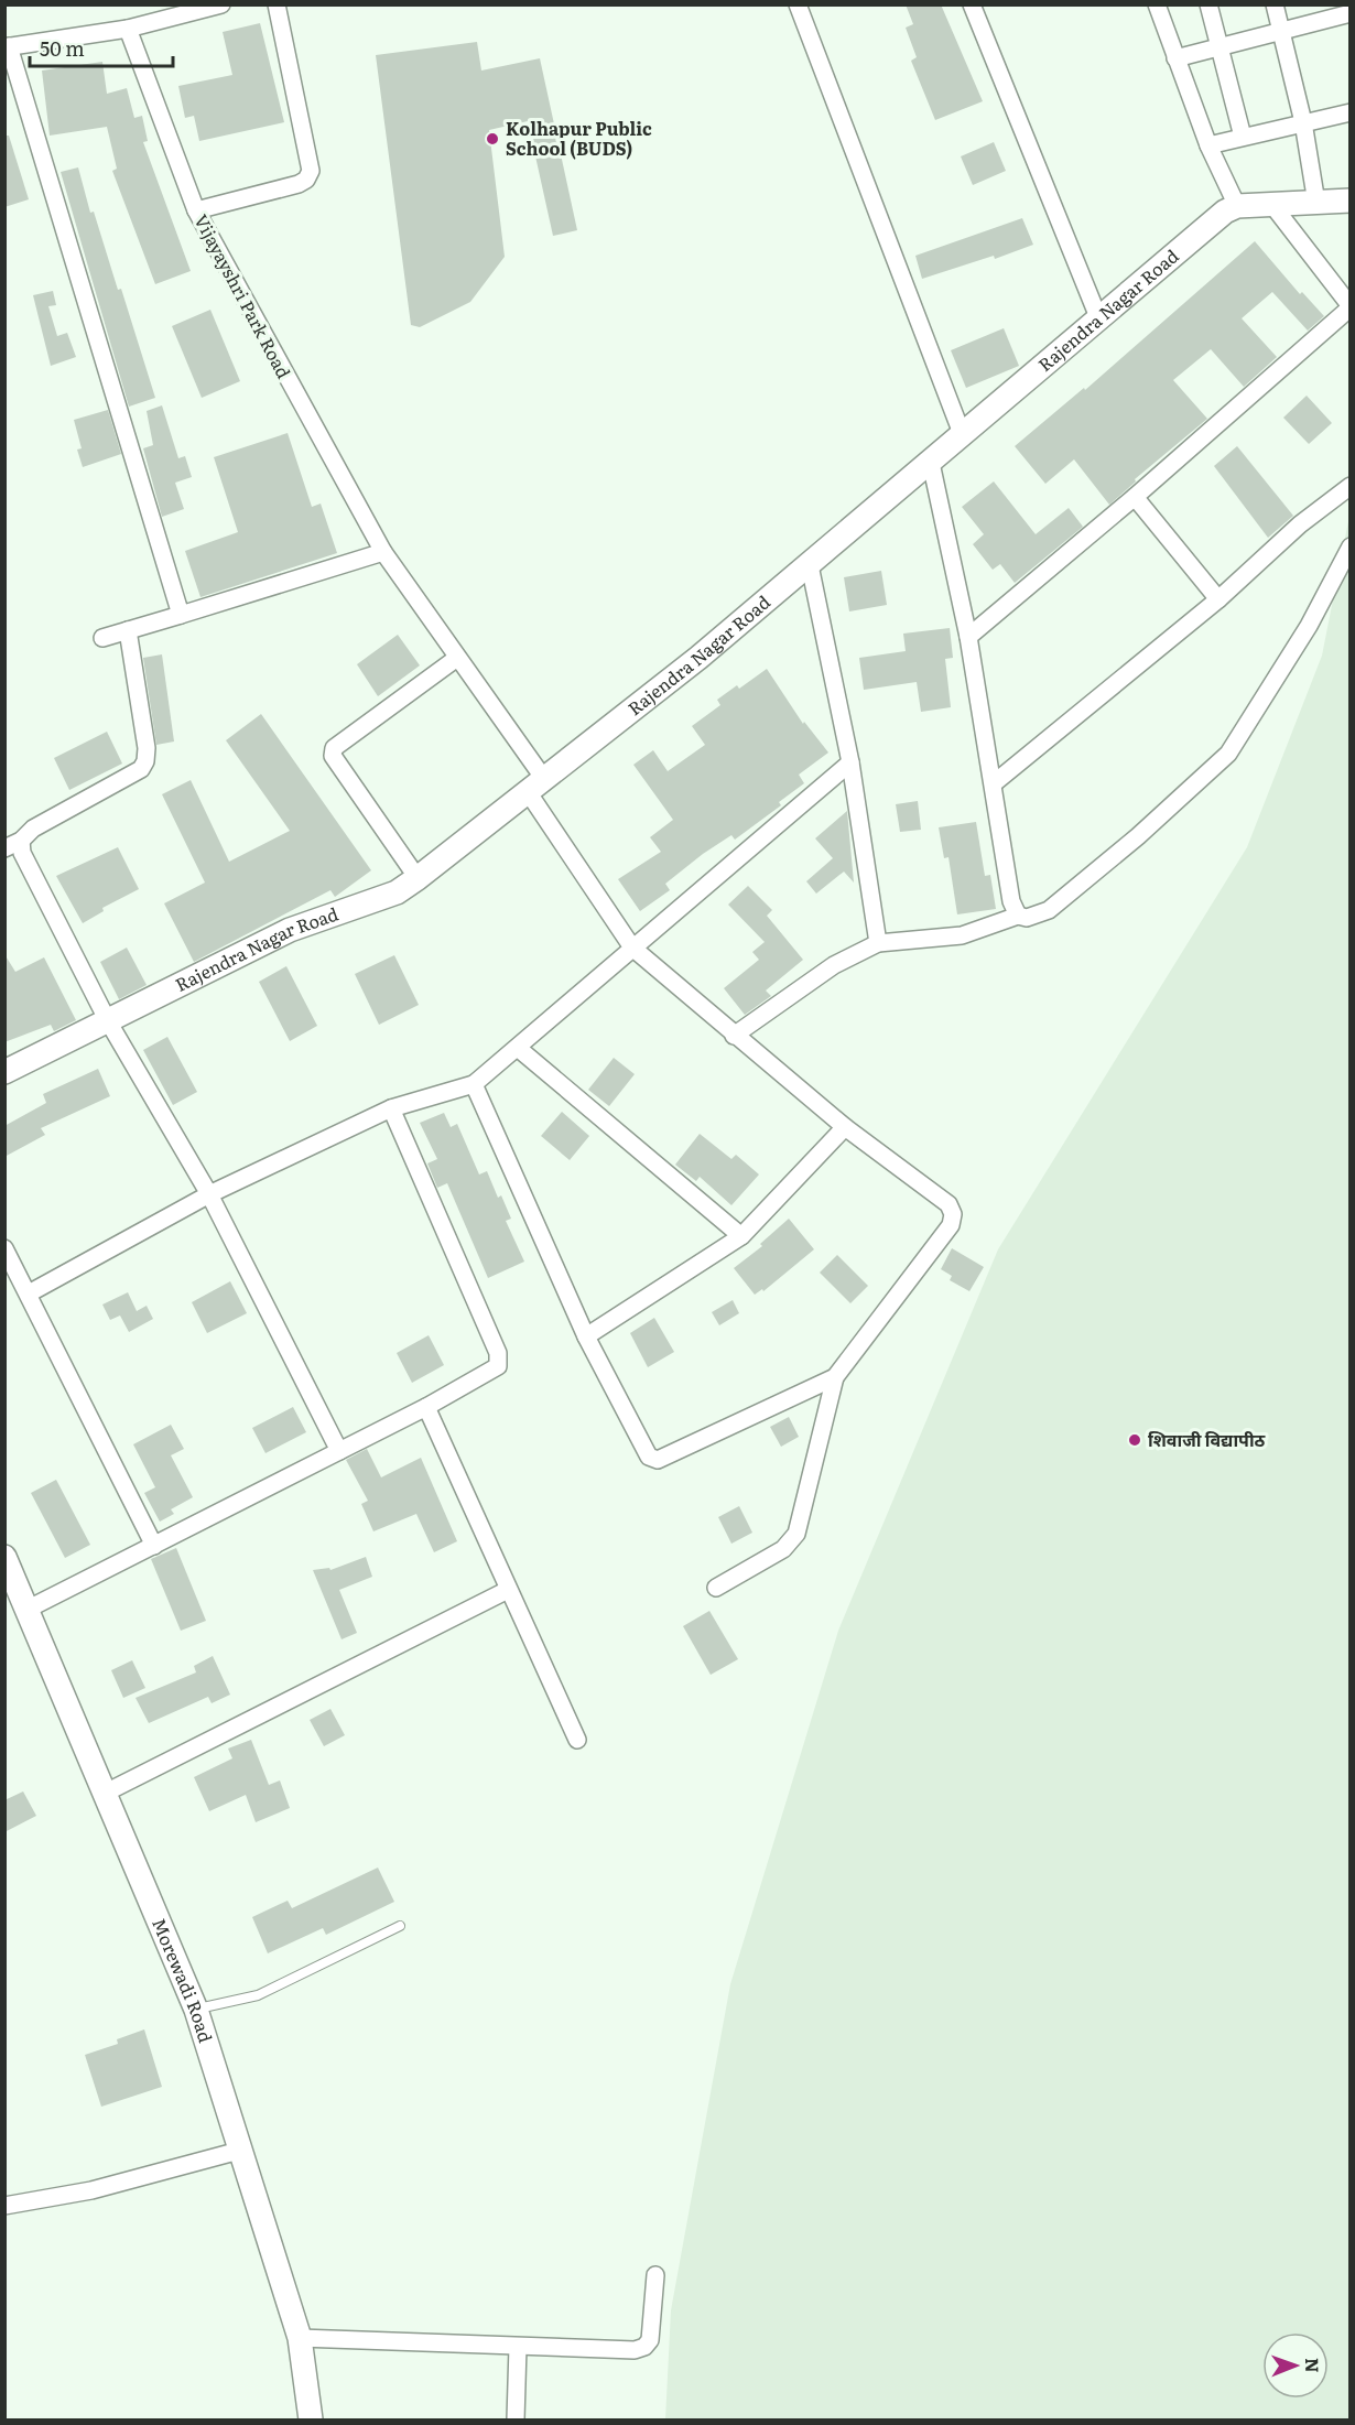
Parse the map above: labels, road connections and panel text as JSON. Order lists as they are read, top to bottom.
{
  "streets": {
    "street": ["Vijayayshri Park Road", "Rajendra Nagar Road", "Morewadi Road"]
  },
  "crossings": [
    ["Vijayayshri Park Road", "Rajendra Nagar Road"]
  ],
  "places": ["Kolhapur Public School (BUDS)", "शिवाजी विद्यापीठ"],
  "scale_bar": "50 m",
  "north": "right"
}
